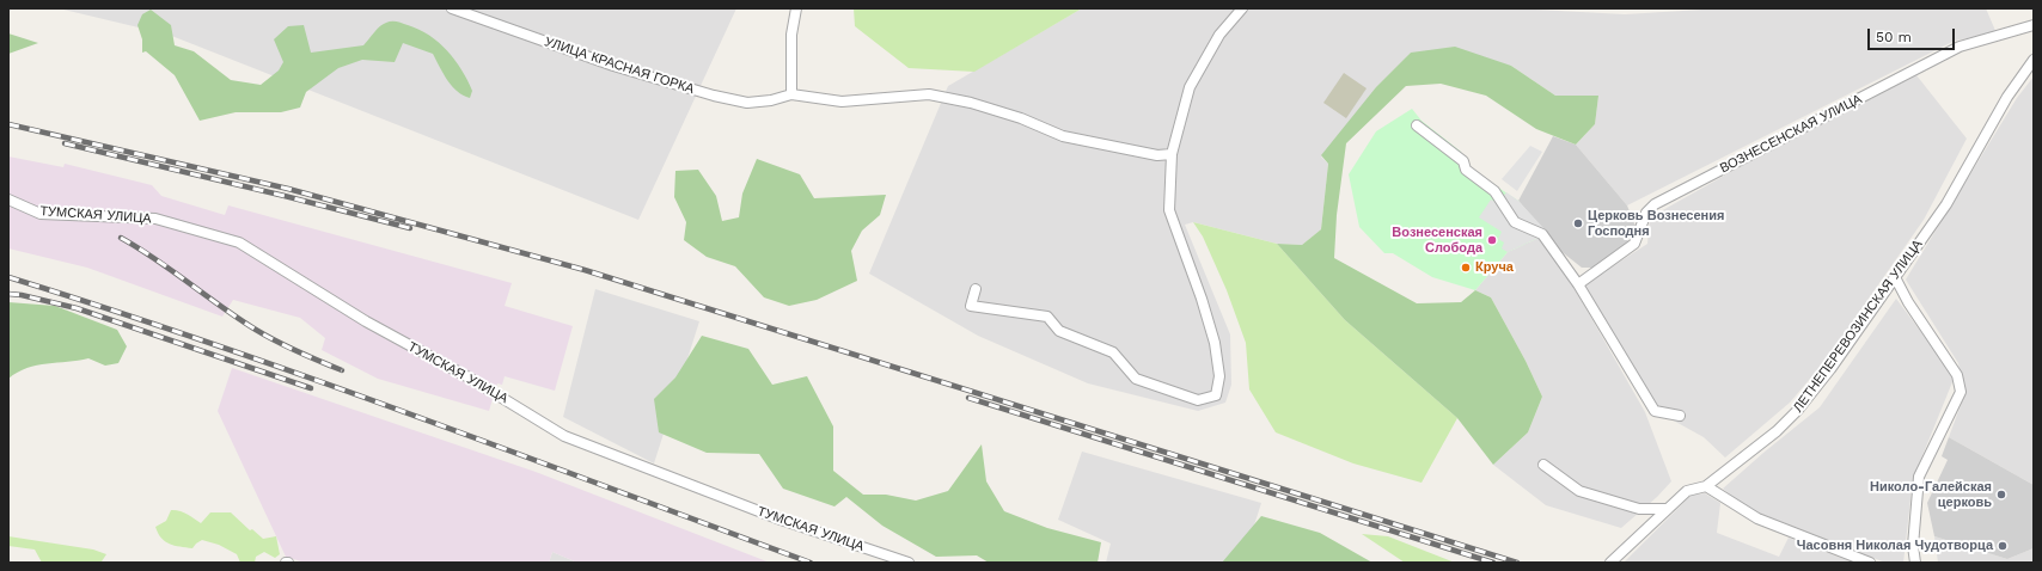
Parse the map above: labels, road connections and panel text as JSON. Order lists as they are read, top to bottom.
{
  "streets": {
    "street": [
      "УЛИЦА КРАСНАЯ ГОРКА",
      "ВОЗНЕСЕНСКАЯ УЛИЦА",
      "ТУМСКАЯ УЛИЦА",
      "ЛЕТНЕПЕРЕВОЗИНСКАЯ УЛИЦА"
    ]
  },
  "places": [
    "Церковь Вознесения Господня",
    "Вознесенская Слобода",
    "Круча",
    "Николо-Галейская церковь",
    "Часовня Николая Чудотворца"
  ],
  "scale_bar": "50 m"
}
